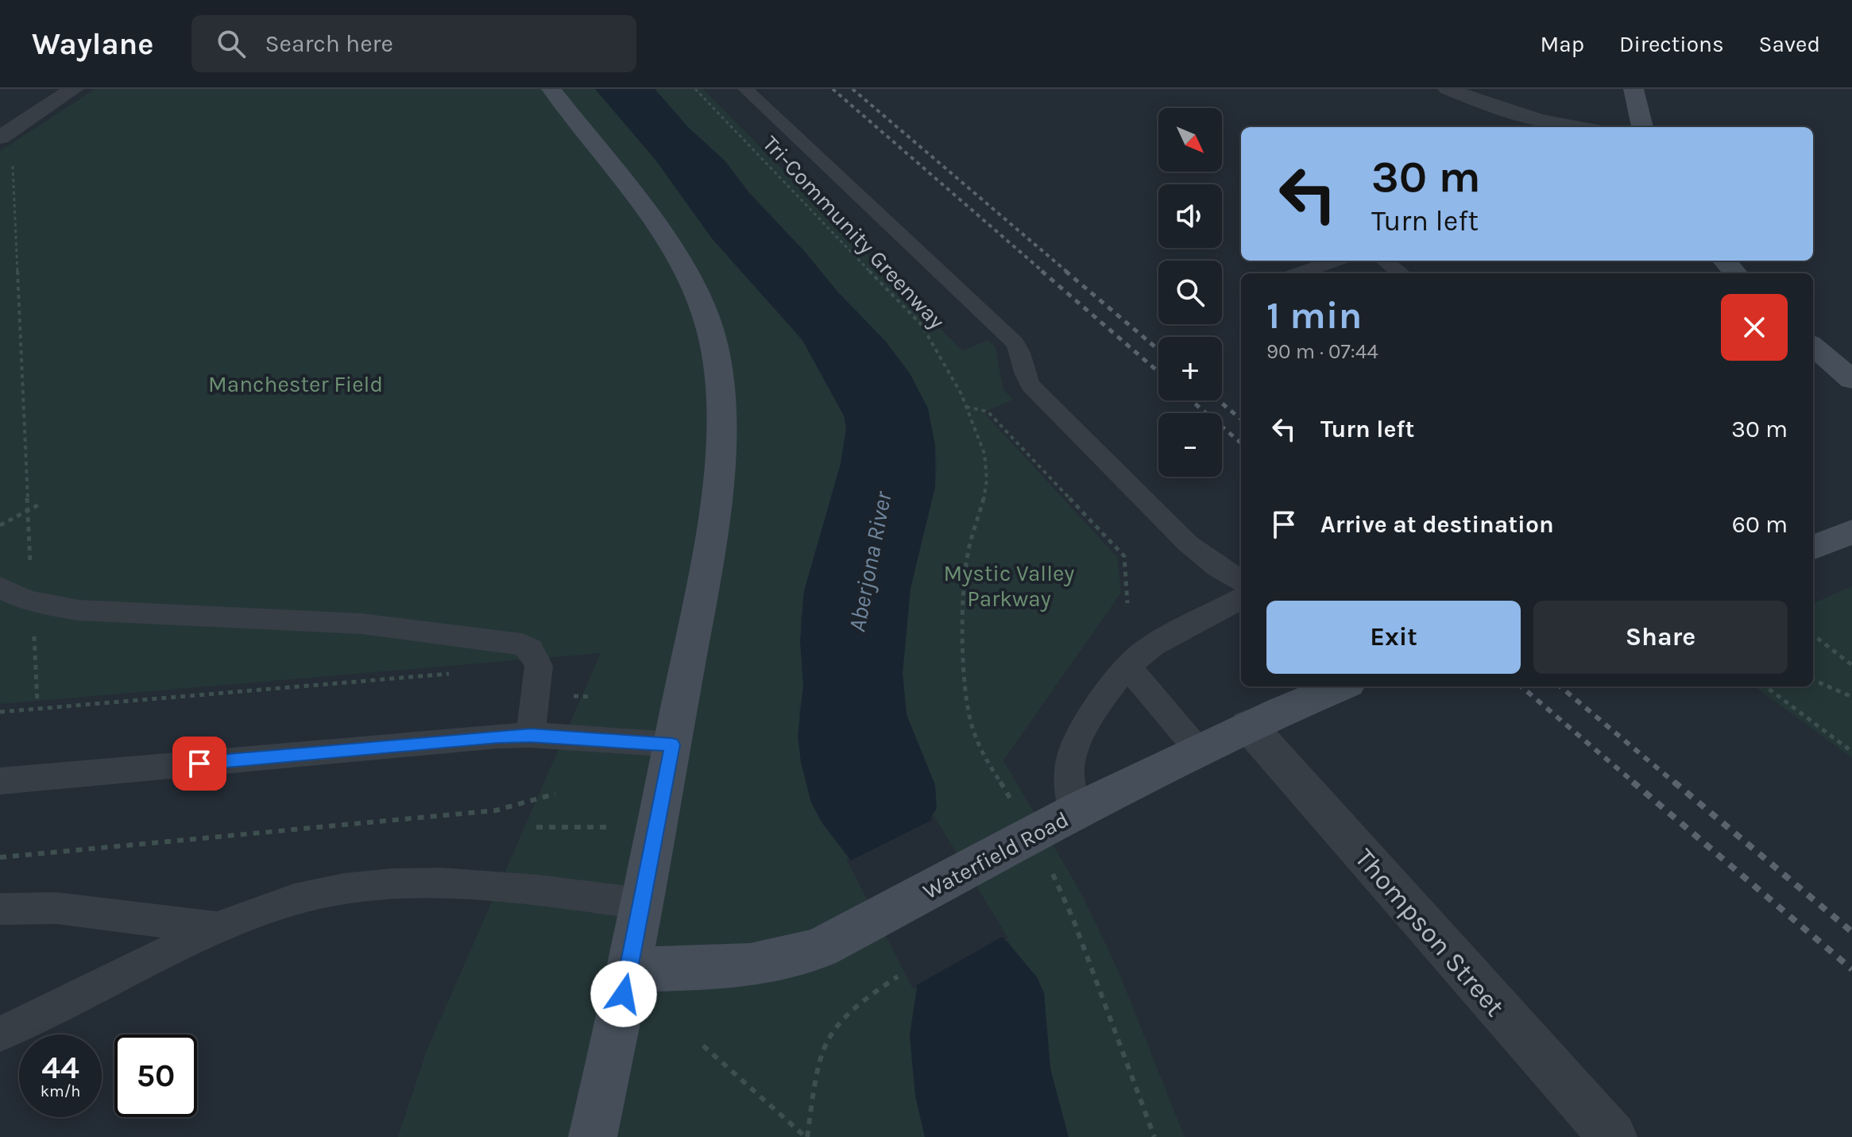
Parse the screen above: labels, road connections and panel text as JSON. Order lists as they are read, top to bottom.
{
  "streets": {
    "main road": ["Waterfield Road"],
    "street": ["Thompson Street"],
    "path": ["Tri-Community Greenway"]
  },
  "crossings": [
    ["Waterfield Road", "Thompson Street"]
  ],
  "water": ["Aberjona River"],
  "parks": ["Manchester Field", "Mystic Valley Parkway"],
  "north": "bottom right",
  "page": {
    "header": "Waylane",
    "search": "Search here",
    "nav": ["Map", "Directions", "Saved"],
    "map_buttons": ["+", "−"],
    "turn": ["30 m", "Turn left"],
    "heading": ["1 min", "90 m · 07:44"],
    "list": [
      {
        "name": "Turn left",
        "value": "30 m"
      },
      {
        "name": "Arrive at destination",
        "value": "60 m"
      }
    ],
    "buttons": ["Exit", "Share"],
    "speed": "44 km/h",
    "limit": "50"
  }
}
